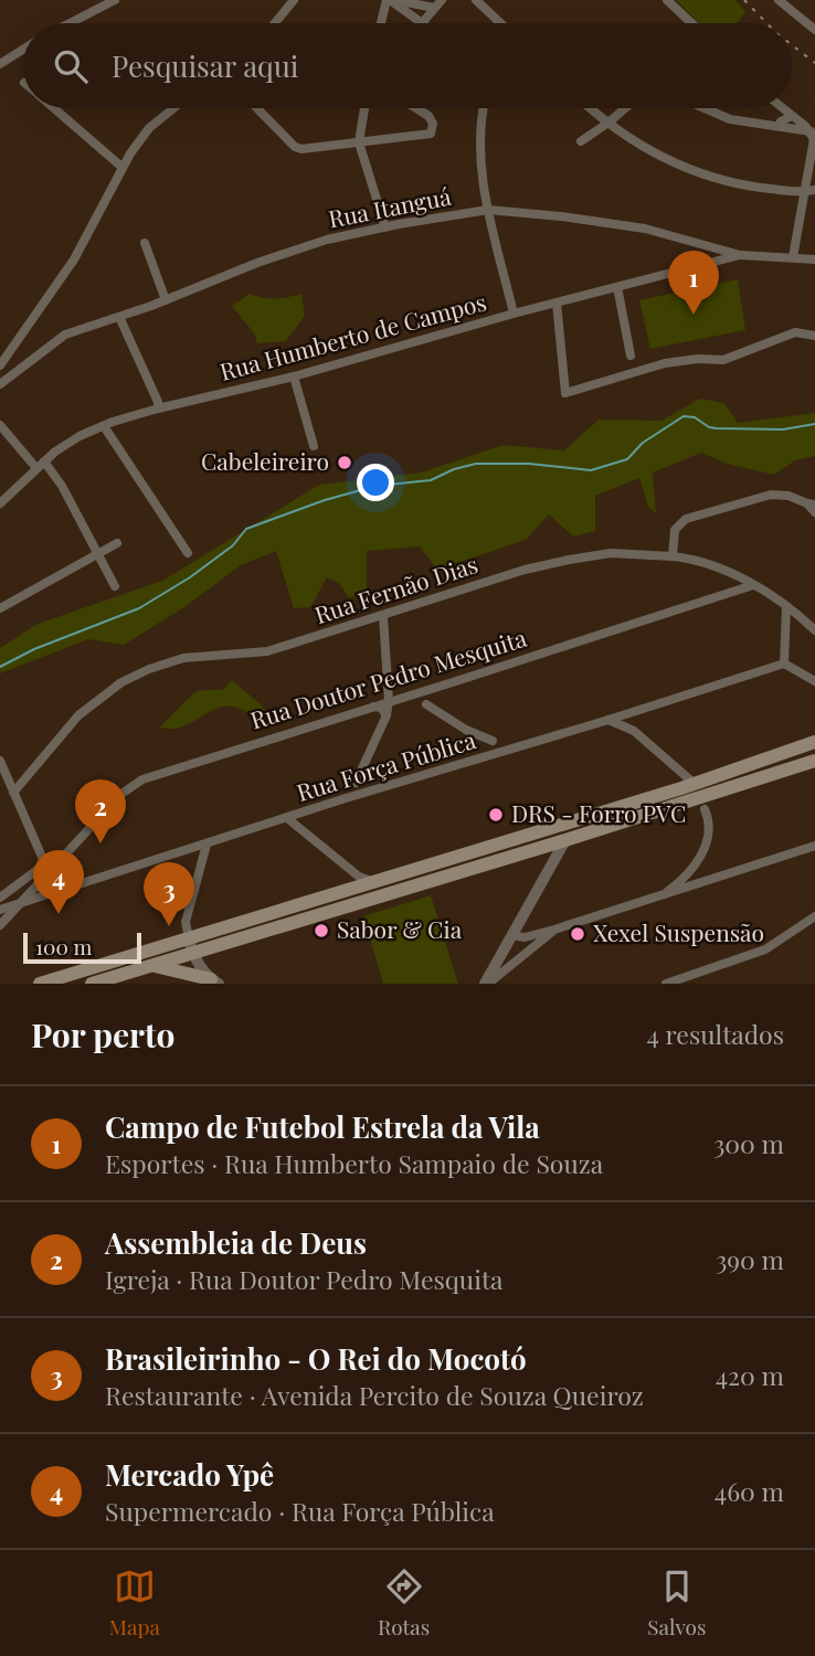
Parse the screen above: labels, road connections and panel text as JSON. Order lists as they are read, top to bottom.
{
  "streets": {
    "street": [
      "Rua Itanguá",
      "Rua Humberto de Campos",
      "Rua Fernão Dias",
      "Rua Doutor Pedro Mesquita",
      "Rua Força Pública"
    ]
  },
  "crossings": [
    ["Rua Itanguá", "Rua Humberto de Campos"]
  ],
  "places": [
    "Cabeleireiro",
    "DRS - Forro PVC",
    "Sabor & Cia",
    "Xexel Suspensão"
  ],
  "scale_bar": "100 m",
  "page": {
    "search": "Pesquisar aqui",
    "pins": [
      "1",
      "2",
      "4",
      "3"
    ],
    "scale": "100 m",
    "heading": ["Por perto", "4 resultados"],
    "list": [
      {
        "mark": "1",
        "name": "Campo de Futebol Estrela da Vila",
        "note": "Esportes · Rua Humberto Sampaio de Souza",
        "value": "300 m"
      },
      {
        "mark": "2",
        "name": "Assembleia de Deus",
        "note": "Igreja · Rua Doutor Pedro Mesquita",
        "value": "390 m"
      },
      {
        "mark": "3",
        "name": "Brasileirinho - O Rei do Mocotó",
        "note": "Restaurante · Avenida Percito de Souza Queiroz",
        "value": "420 m"
      },
      {
        "mark": "4",
        "name": "Mercado Ypê",
        "note": "Supermercado · Rua Força Pública",
        "value": "460 m"
      }
    ],
    "nav": ["Mapa", "Rotas", "Salvos"]
  }
}
